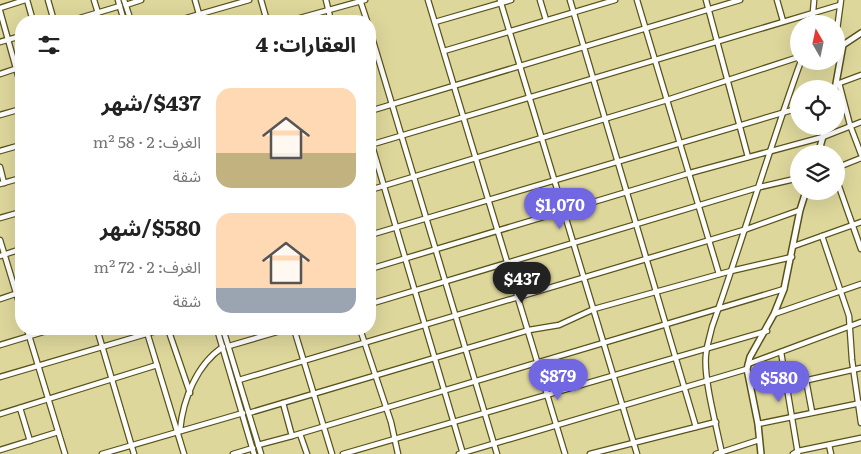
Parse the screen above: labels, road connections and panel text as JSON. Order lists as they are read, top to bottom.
{
  "north": "top",
  "page": {
    "heading": "العقارات: 4",
    "list": [
      {
        "name": "$437/شهر",
        "note": "الغرف: 2 · 58 m² · شقة"
      },
      {
        "name": "$580/شهر",
        "note": "الغرف: 2 · 72 m² · شقة"
      }
    ],
    "price": [
      "$1,070",
      "$437",
      "$879",
      "$580"
    ]
  }
}
